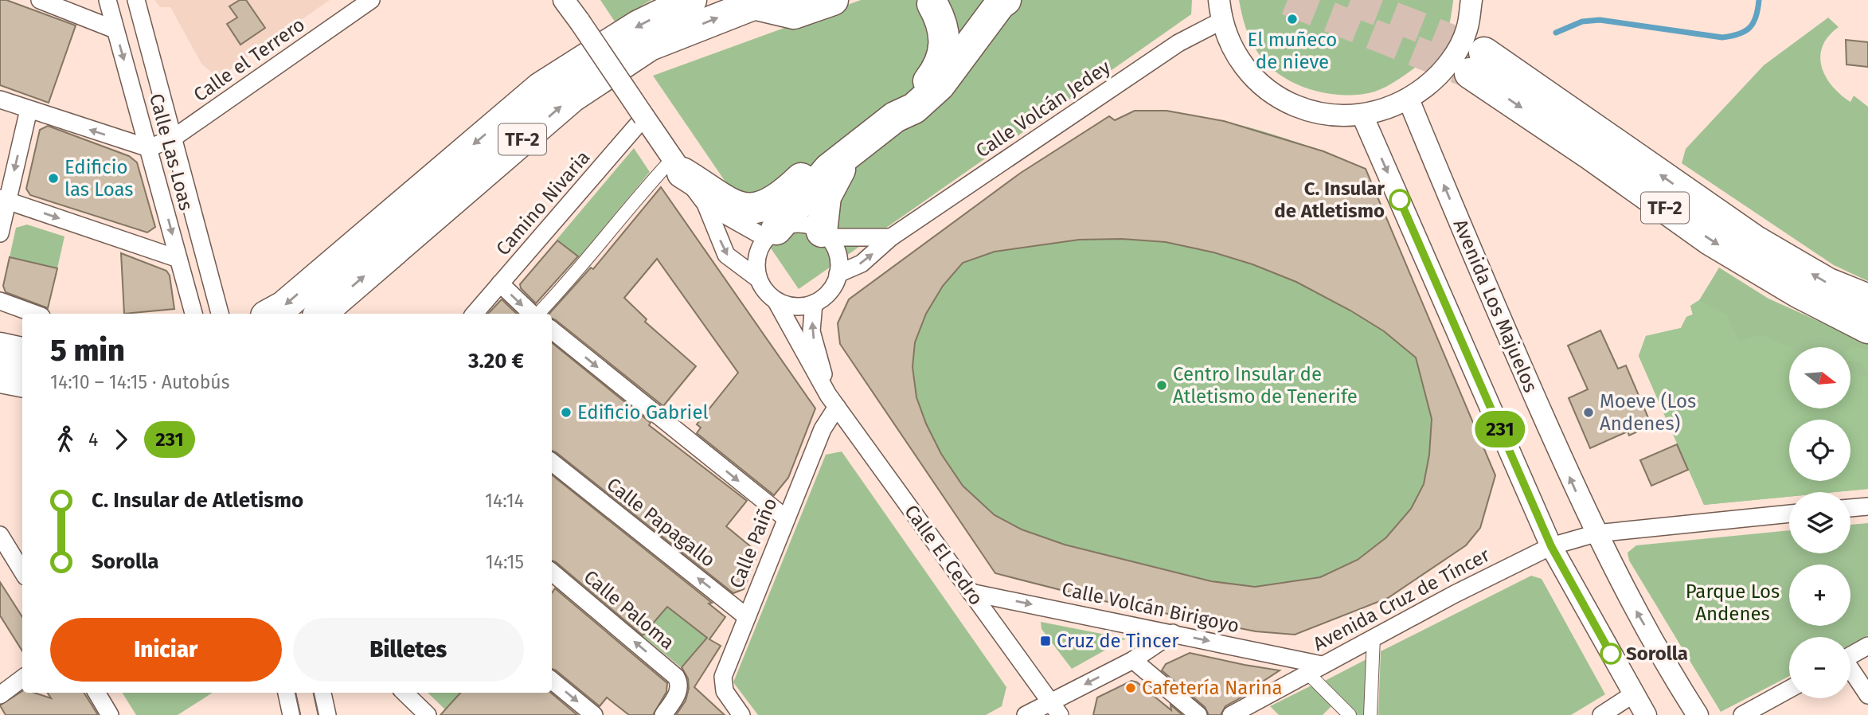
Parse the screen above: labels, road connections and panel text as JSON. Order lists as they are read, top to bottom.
{
  "streets": {
    "highway": ["TF-2"],
    "street": [
      "Calle el Terrero",
      "Calle Volcán Jedey",
      "Calle Las Loas",
      "Camino Nivaria",
      "Avenida Los Majuelos",
      "Calle Papagallo",
      "Calle Paiño",
      "Calle El Cedro",
      "Avenida Cruz de Tíncer",
      "Calle Volcán Birigoyo",
      "Calle Paloma"
    ]
  },
  "crossings": [
    ["Calle el Terrero", "Calle Las Loas"],
    ["Calle Volcán Jedey", "Calle El Cedro"],
    ["Avenida Los Majuelos", "Avenida Cruz de Tíncer"],
    ["Calle Papagallo", "Calle Paiño"],
    ["Calle Paiño", "Calle El Cedro"],
    ["Calle El Cedro", "Calle Volcán Birigoyo"],
    ["Avenida Cruz de Tíncer", "Calle Volcán Birigoyo"]
  ],
  "one_way": ["Calle Volcán Birigoyo", "Calle Paloma"],
  "parks": ["Parque Los Andenes"],
  "places": {
    "other": [
      "El muñeco de nieve",
      "Edificio las Loas",
      "C. Insular de Atletismo",
      "Centro Insular de Atletismo de Tenerife",
      "Edificio Gabriel",
      "Moeve (Los Andenes)",
      "Sorolla",
      "Cafetería Narina"
    ],
    "transit": ["Cruz de Tincer"]
  },
  "lines": ["bus line 231"],
  "north": "right",
  "page": {
    "on_map": "231",
    "heading": ["5 min", "14:10 – 14:15 · Autobús", "3.20 €"],
    "map_buttons": ["+", "−"],
    "legs": ["4", "231"],
    "list": [
      {
        "name": "C. Insular de Atletismo",
        "value": "14:14"
      },
      {
        "name": "Sorolla",
        "value": "14:15"
      }
    ],
    "buttons": ["Iniciar", "Billetes"]
  }
}
